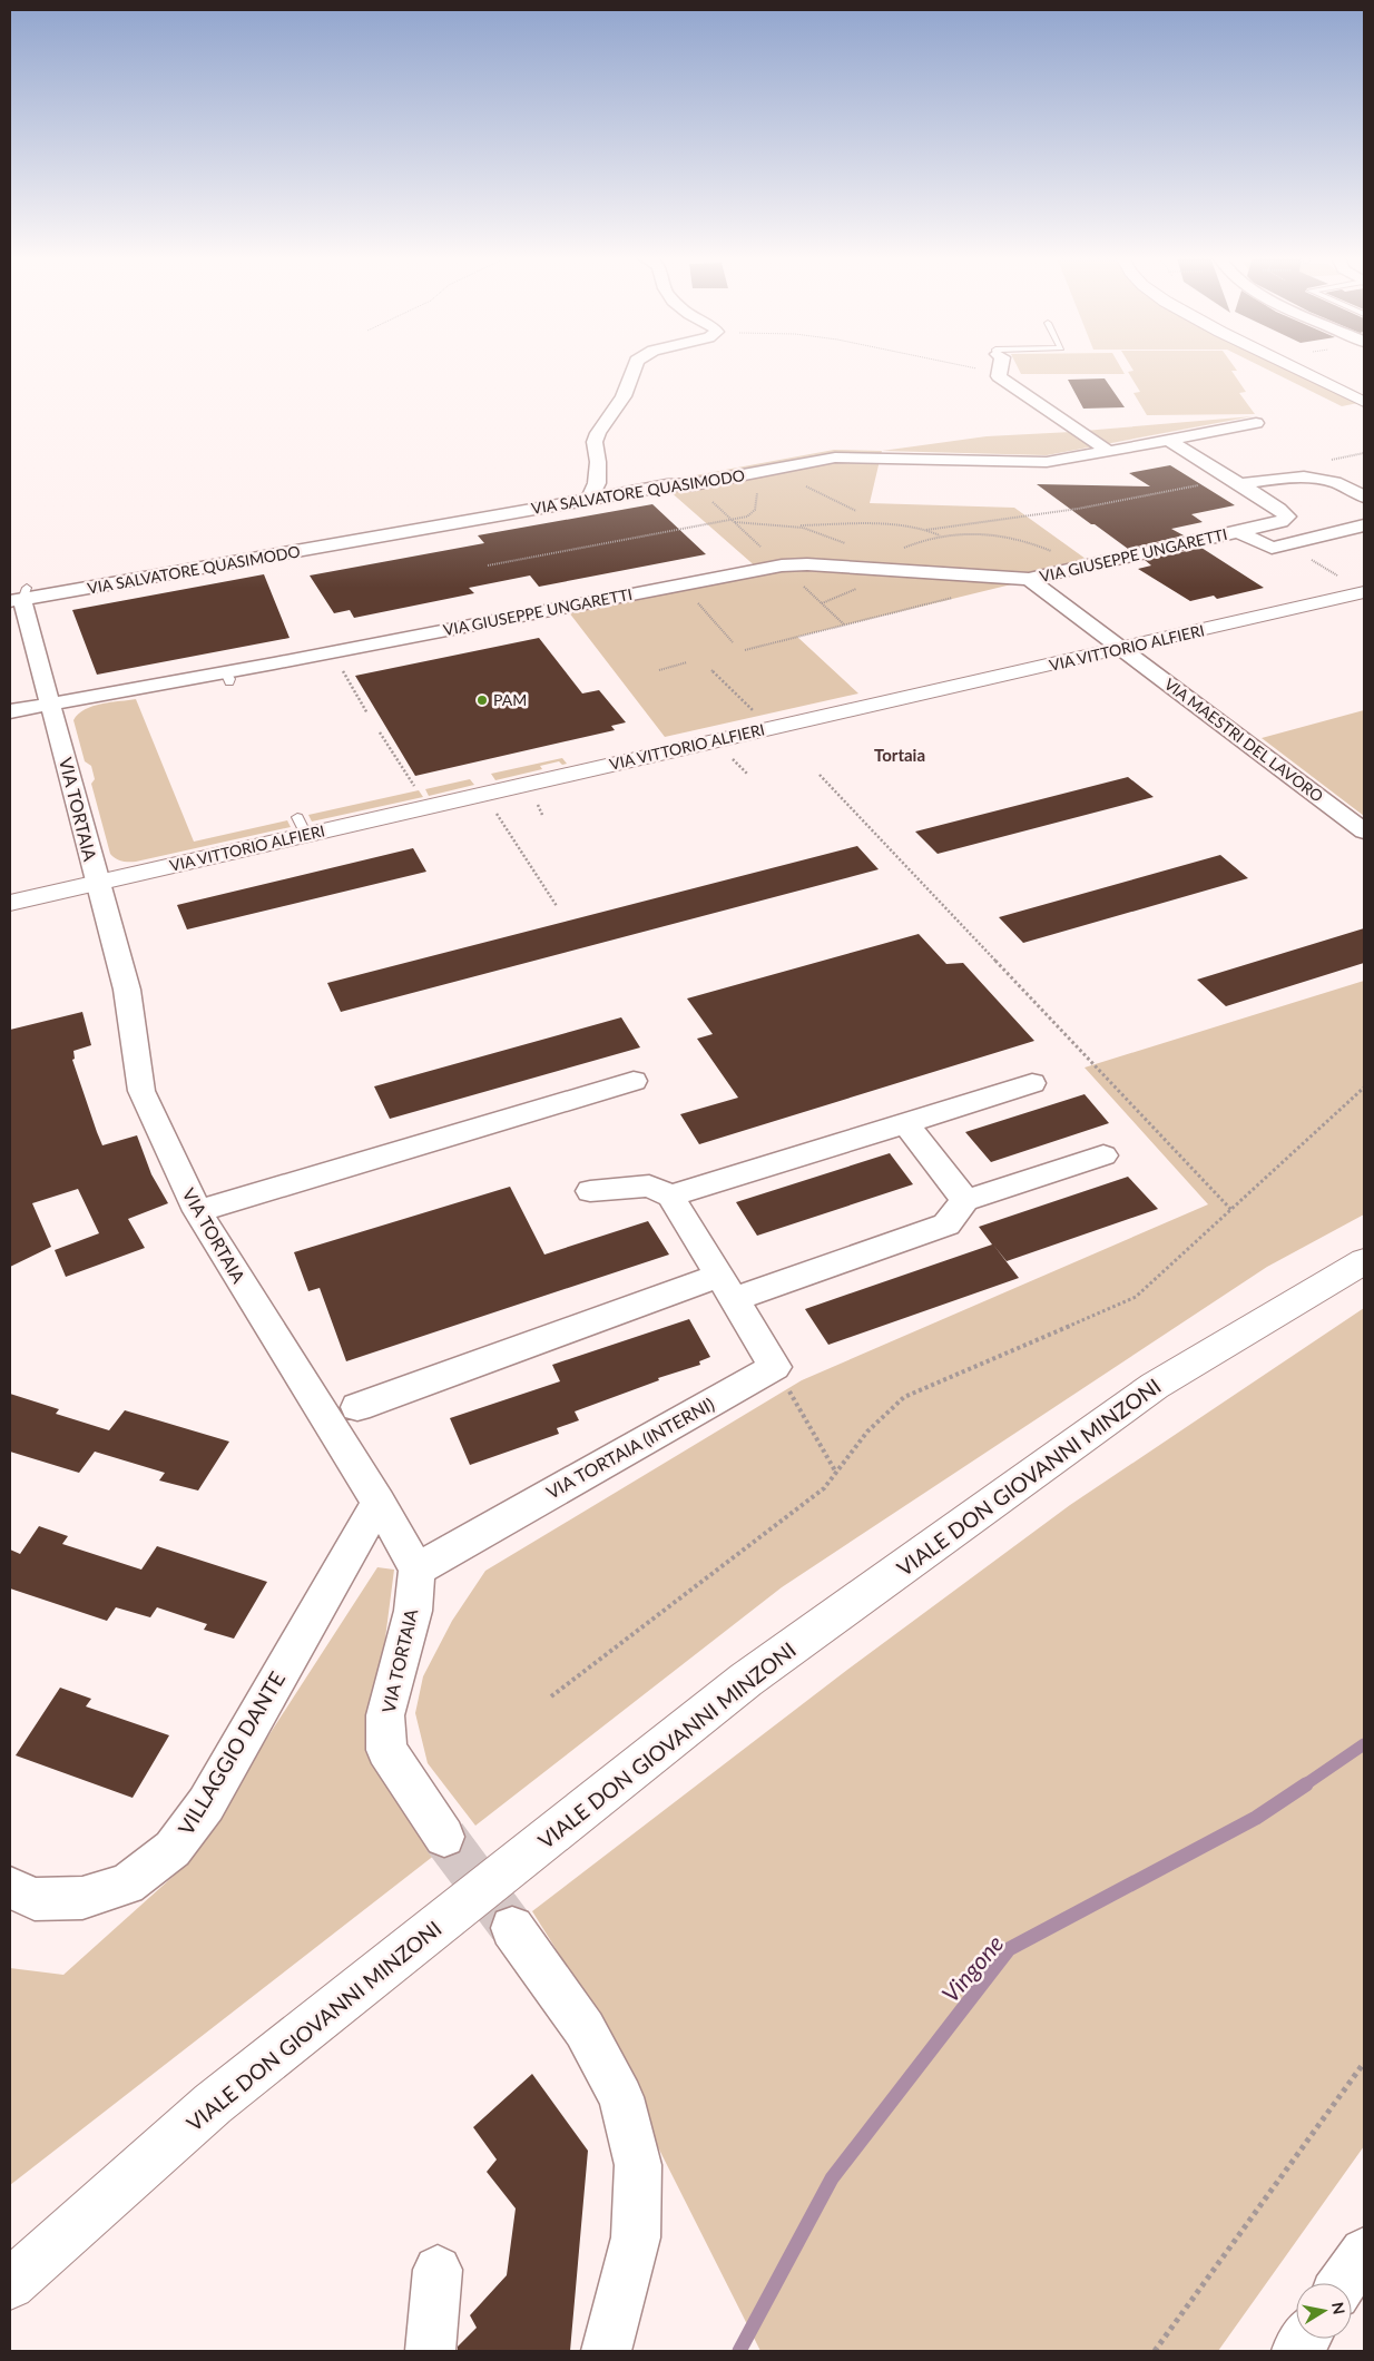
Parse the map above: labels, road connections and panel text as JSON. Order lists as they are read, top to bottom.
{
  "streets": {
    "street": [
      "VIA SALVATORE QUASIMODO",
      "VIA GIUSEPPE UNGARETTI",
      "VIA VITTORIO ALFIERI",
      "VIA MAESTRI DEL LAVORO",
      "VIA TORTAIA",
      "VIA TORTAIA (INTERNI)",
      "VIALE DON GIOVANNI MINZONI",
      "VILLAGGIO DANTE"
    ]
  },
  "crossings": [
    ["VIA SALVATORE QUASIMODO", "VIA GIUSEPPE UNGARETTI"],
    ["VIA SALVATORE QUASIMODO", "VIA TORTAIA"],
    ["VIA GIUSEPPE UNGARETTI", "VIA VITTORIO ALFIERI"],
    ["VIA GIUSEPPE UNGARETTI", "VIA MAESTRI DEL LAVORO"],
    ["VIA GIUSEPPE UNGARETTI", "VIA TORTAIA"],
    ["VIA VITTORIO ALFIERI", "VIA MAESTRI DEL LAVORO"],
    ["VIA VITTORIO ALFIERI", "VIA TORTAIA"],
    ["VIA TORTAIA", "VIA TORTAIA (INTERNI)"],
    ["VIA TORTAIA", "VILLAGGIO DANTE"]
  ],
  "districts": ["Tortaia"],
  "water": ["Vingone"],
  "places": ["PAM"],
  "north": "right"
}
